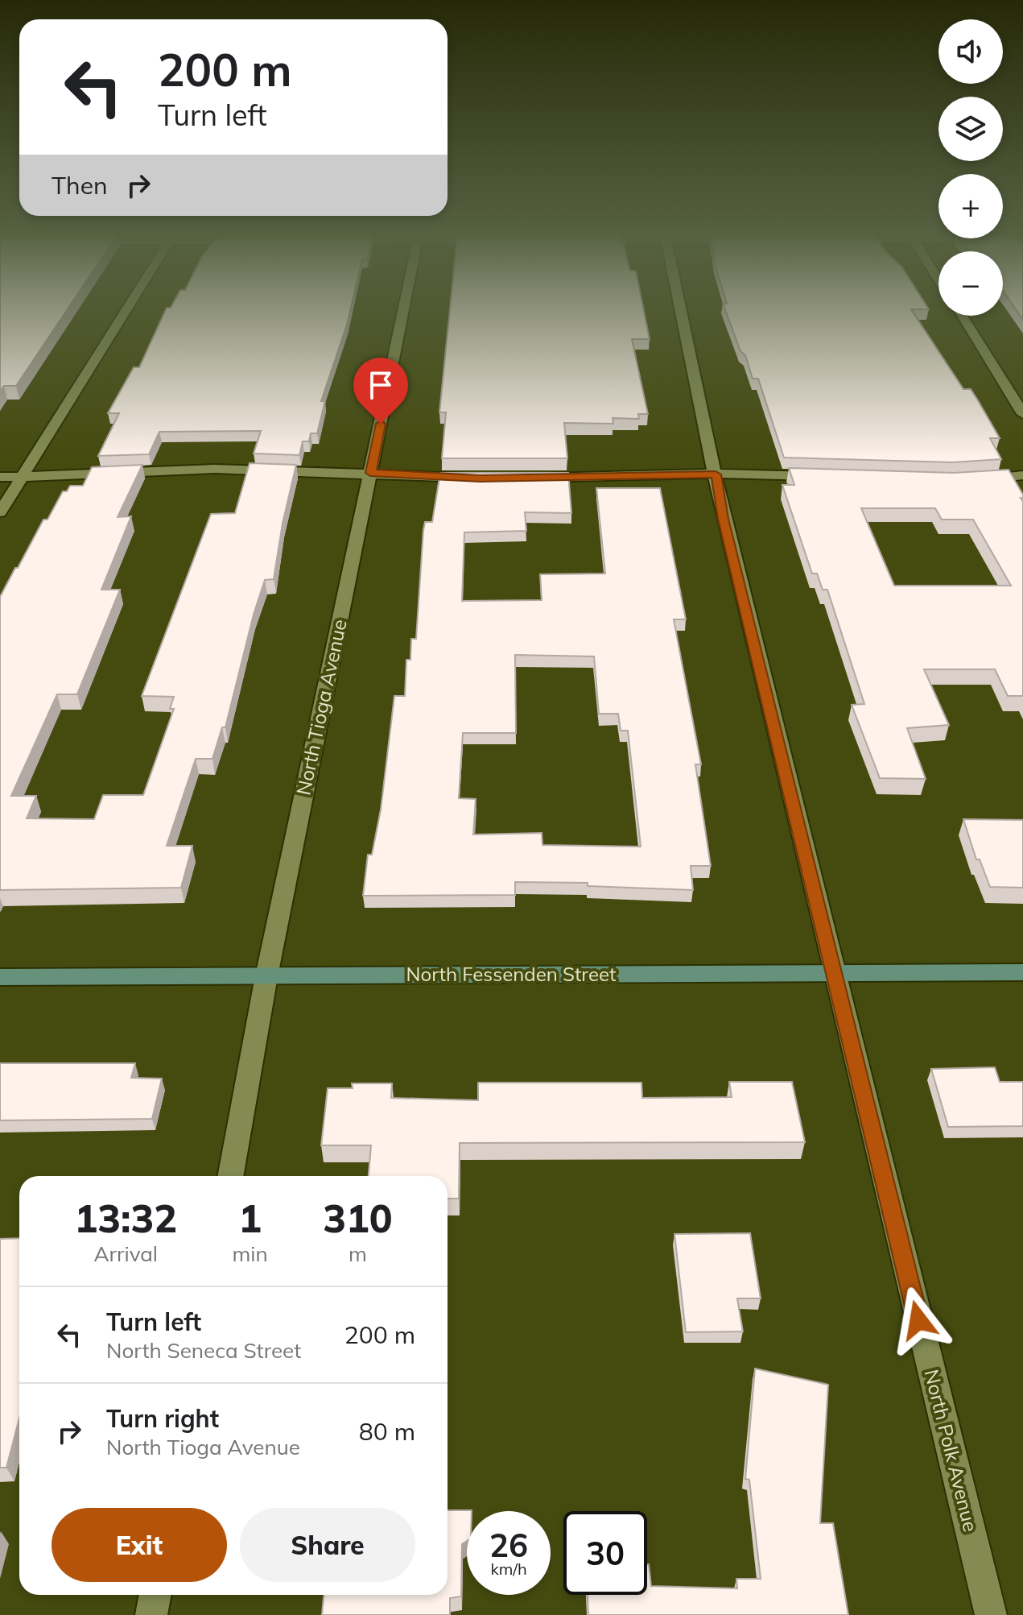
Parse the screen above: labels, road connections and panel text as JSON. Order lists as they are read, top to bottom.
{
  "streets": {
    "main road": ["North Fessenden Street"],
    "street": ["North Tioga Avenue", "North Polk Avenue"]
  },
  "crossings": [
    ["North Tioga Avenue", "North Fessenden Street"],
    ["North Fessenden Street", "North Polk Avenue"]
  ],
  "page": {
    "map_buttons": ["+", "−"],
    "turn": ["200 m", "Turn left"],
    "then": "Then",
    "eta": [
      "13:32",
      "Arrival",
      "1",
      "min",
      "310",
      "m"
    ],
    "list": [
      {
        "name": "Turn left",
        "note": "North Seneca Street",
        "value": "200 m"
      },
      {
        "name": "Turn right",
        "note": "North Tioga Avenue",
        "value": "80 m"
      }
    ],
    "buttons": ["Exit", "Share"],
    "speed": "26 km/h",
    "limit": "30"
  }
}
